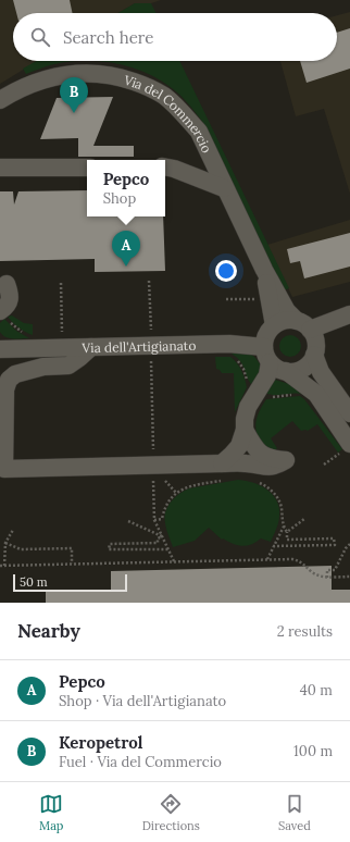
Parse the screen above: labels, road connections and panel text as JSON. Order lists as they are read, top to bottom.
{
  "streets": {
    "street": ["Via del Commercio", "Via dell'Artigianato"]
  },
  "crossings": [
    ["Via del Commercio", "Via dell'Artigianato"]
  ],
  "scale_bar": "50 m",
  "page": {
    "search": "Search here",
    "pins": ["B", "A"],
    "popup": ["Pepco", "Shop"],
    "scale": "50 m",
    "heading": ["Nearby", "2 results"],
    "list": [
      {
        "mark": "A",
        "name": "Pepco",
        "note": "Shop · Via dell'Artigianato",
        "value": "40 m"
      },
      {
        "mark": "B",
        "name": "Keropetrol",
        "note": "Fuel · Via del Commercio",
        "value": "100 m"
      }
    ],
    "nav": ["Map", "Directions", "Saved"]
  }
}
